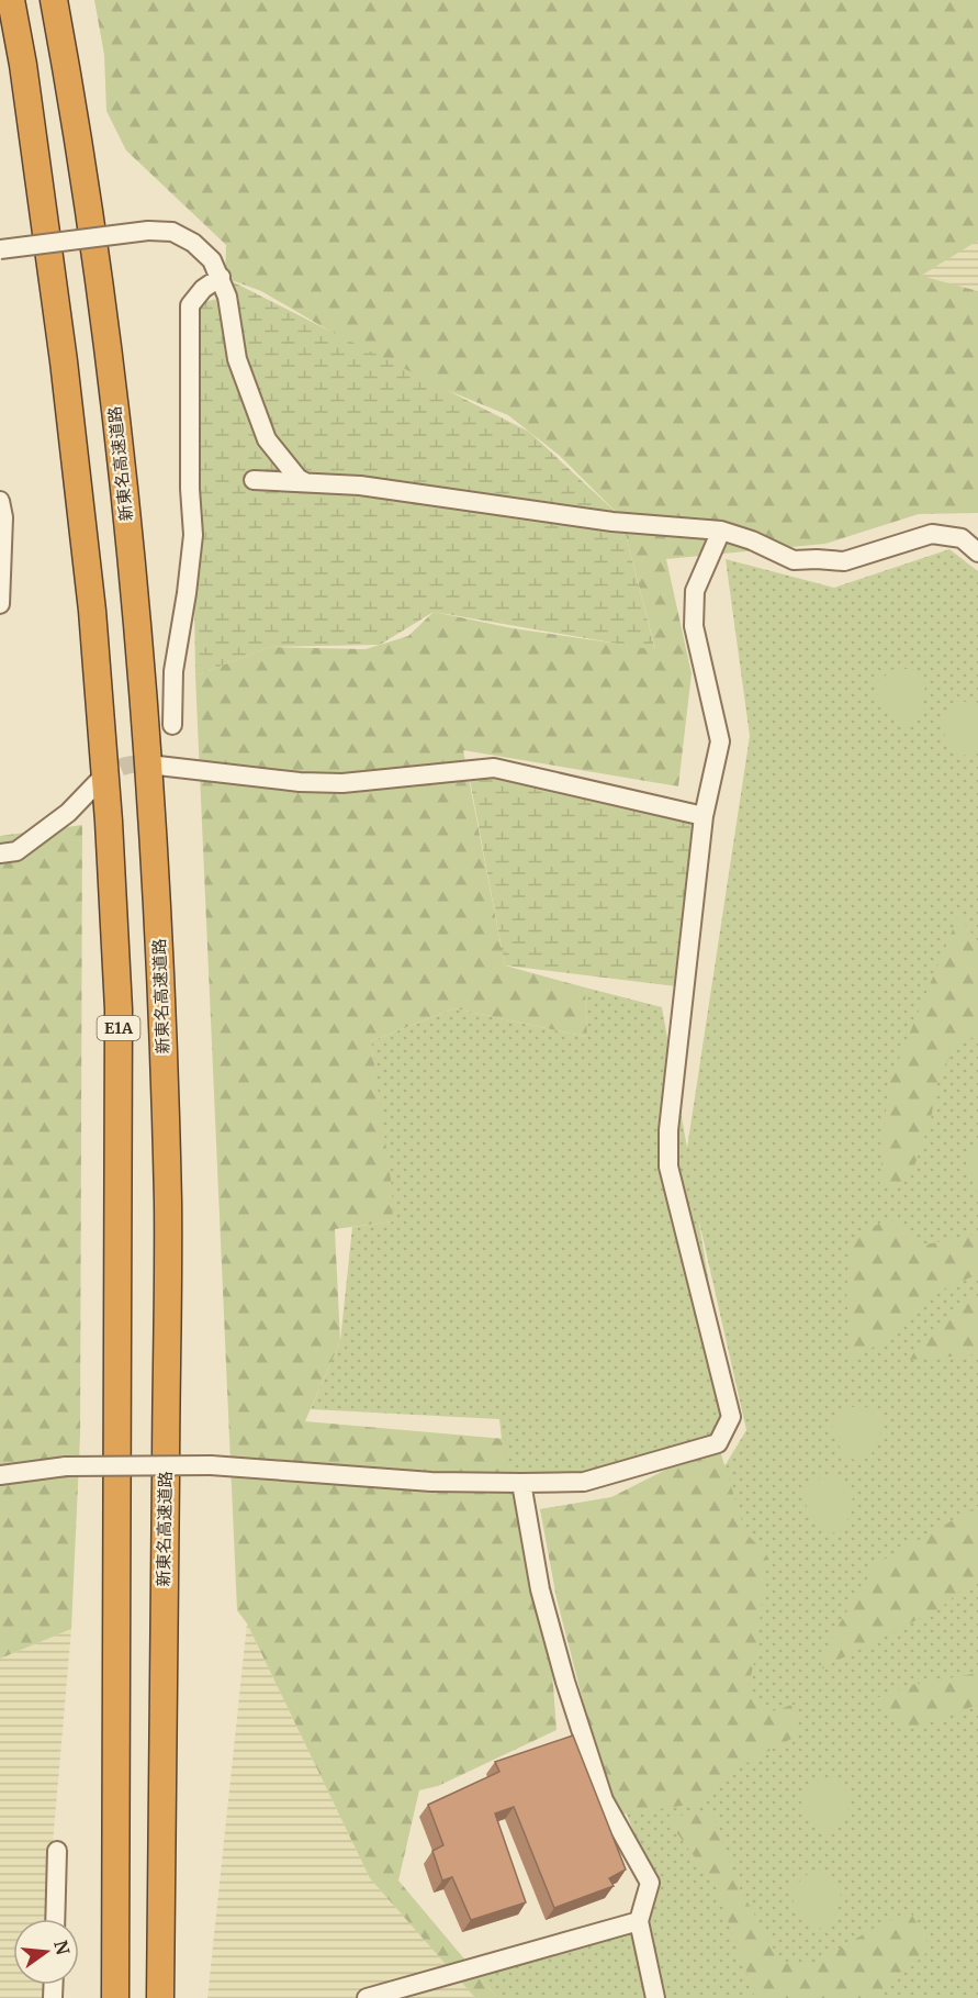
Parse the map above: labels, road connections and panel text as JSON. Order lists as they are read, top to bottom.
{
  "streets": {
    "highway": ["新東名高速道路", "E1A"]
  },
  "north": "right"
}
